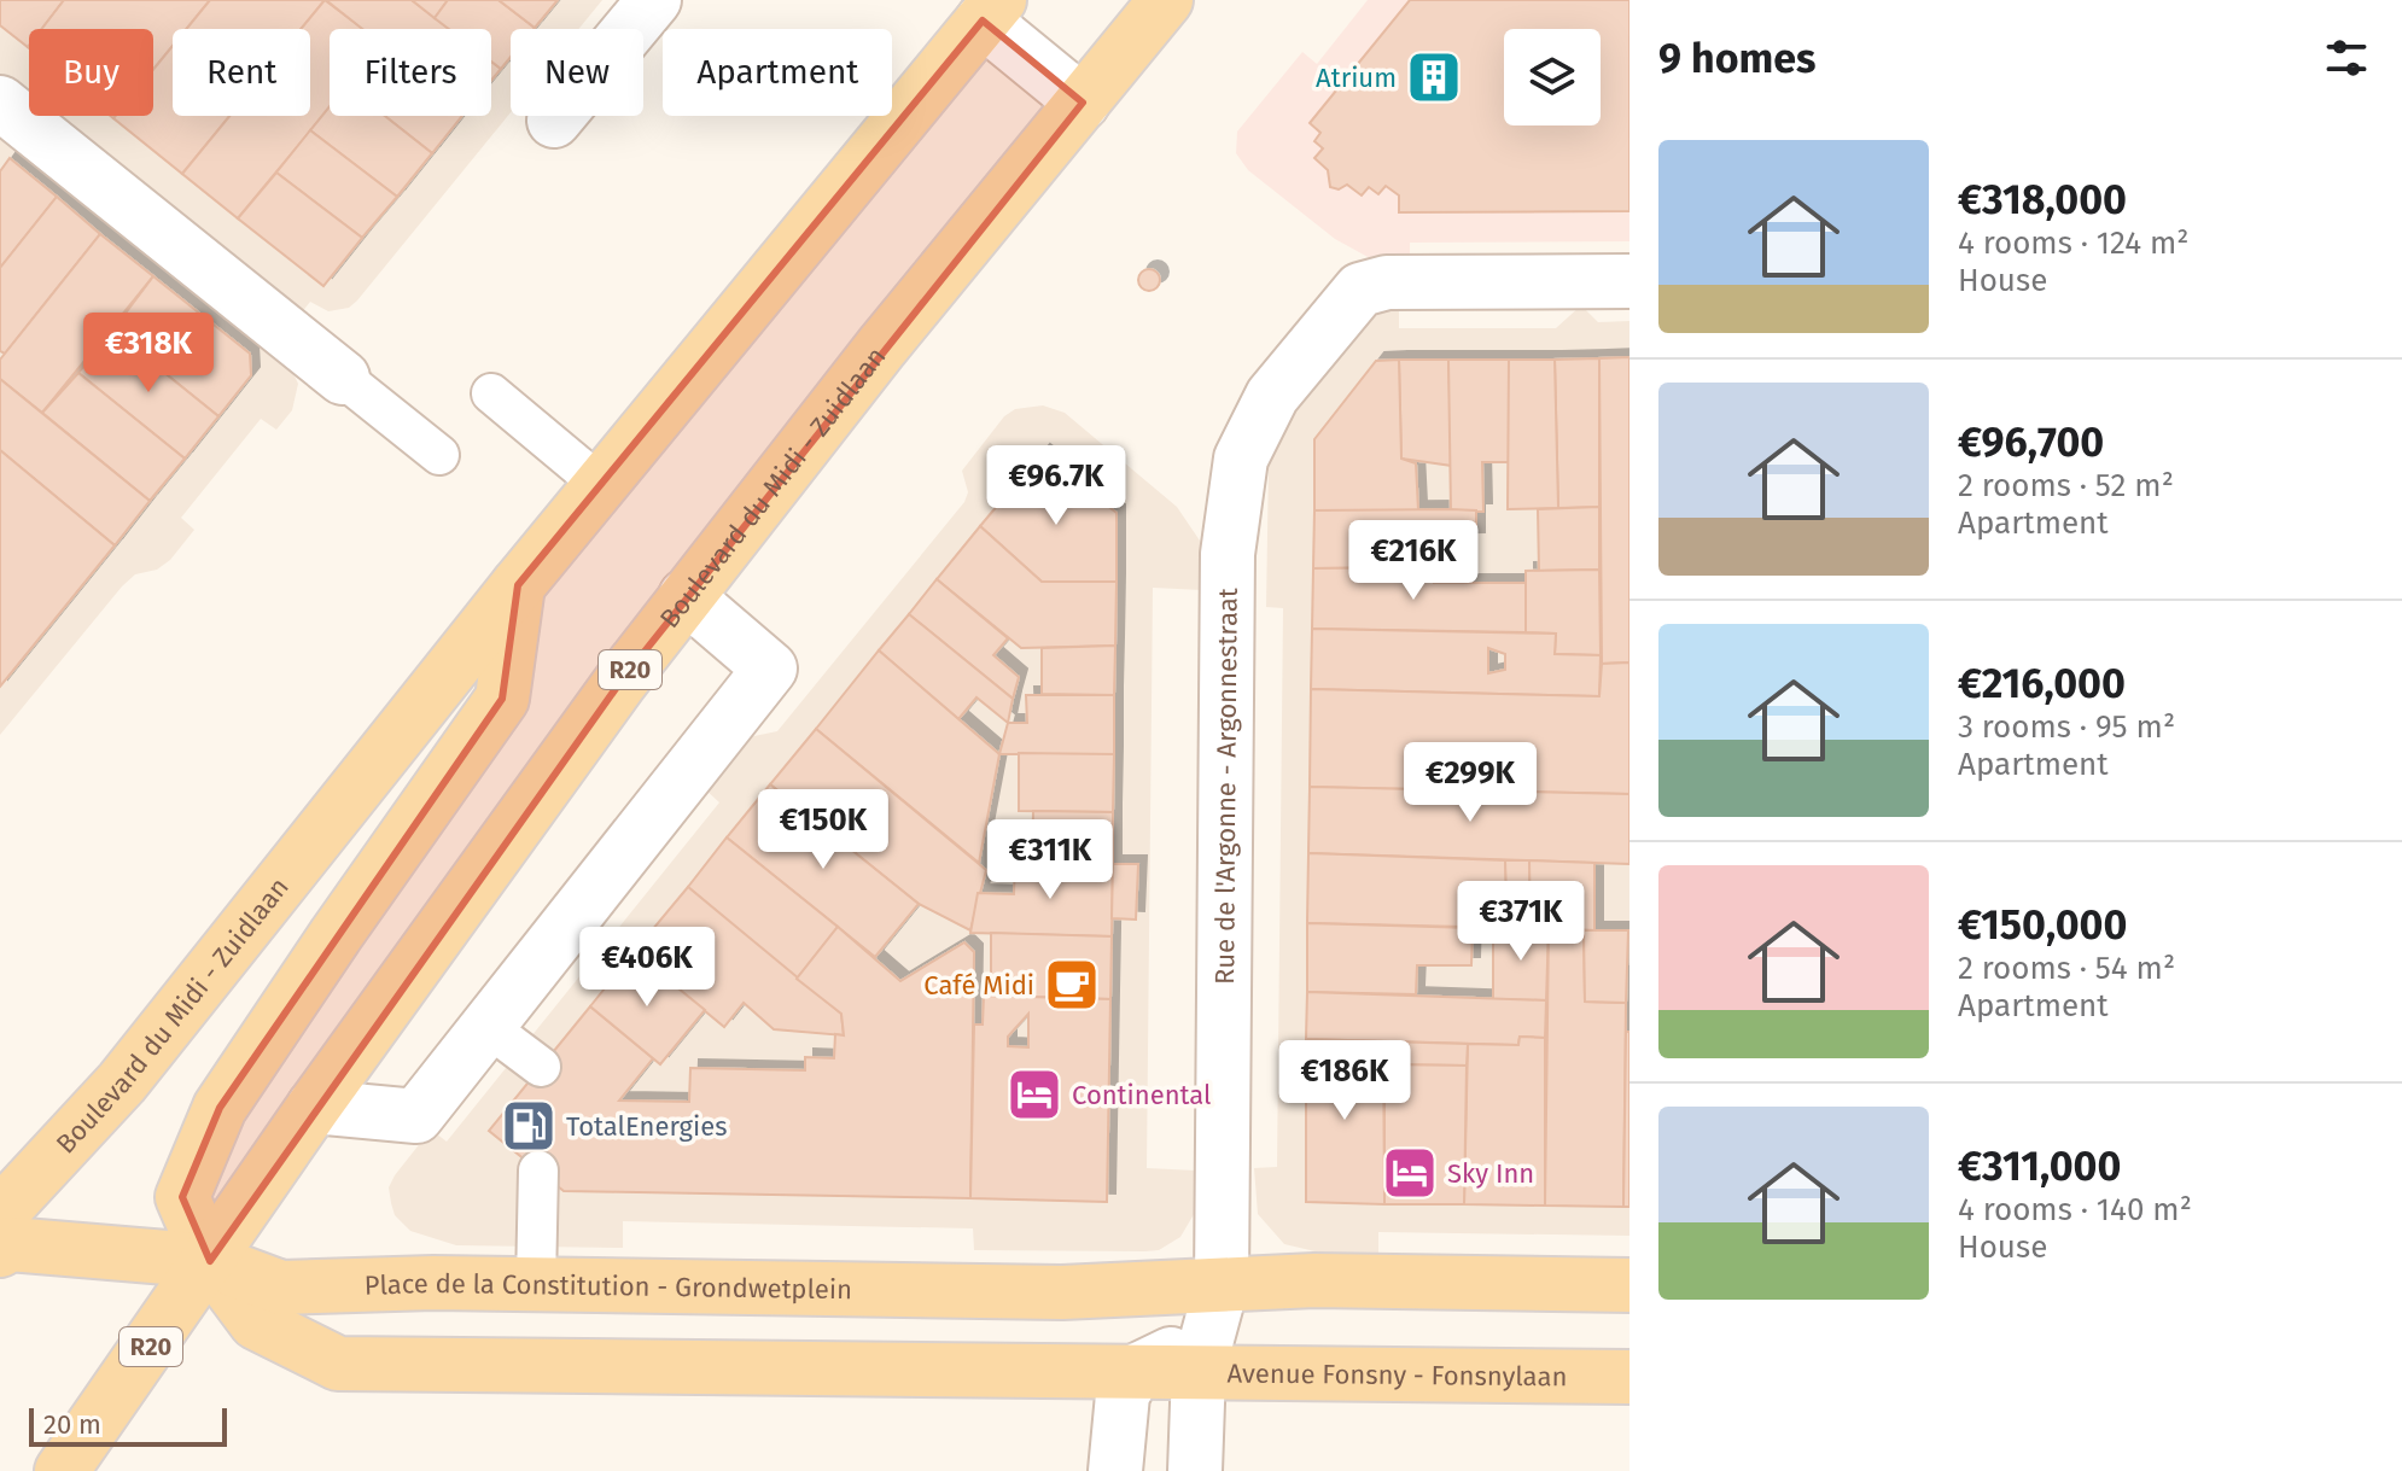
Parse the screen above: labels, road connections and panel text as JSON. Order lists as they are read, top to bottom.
{
  "streets": {
    "main road": [
      "Boulevard du Midi - Zuidlaan",
      "R20",
      "Place de la Constitution - Grondwetplein",
      "Avenue Fonsny - Fonsnylaan"
    ],
    "street": ["Rue de l'Argonne - Argonnestraat"]
  },
  "crossings": [
    ["Boulevard du Midi - Zuidlaan", "Place de la Constitution - Grondwetplein"],
    ["Rue de l'Argonne - Argonnestraat", "Place de la Constitution - Grondwetplein"],
    ["Rue de l'Argonne - Argonnestraat", "Avenue Fonsny - Fonsnylaan"],
    ["Place de la Constitution - Grondwetplein", "Avenue Fonsny - Fonsnylaan"]
  ],
  "places": {
    "building": ["Atrium"],
    "cafe": ["Café Midi"],
    "hotel": ["Continental", "Sky Inn"],
    "fuel station": ["TotalEnergies"]
  },
  "scale_bar": "20 m",
  "page": {
    "heading": "9 homes",
    "chip": [
      "Buy",
      "Rent",
      "Filters",
      "New",
      "Apartment"
    ],
    "list": [
      {
        "name": "€318,000",
        "note": "4 rooms · 124 m² · House"
      },
      {
        "name": "€96,700",
        "note": "2 rooms · 52 m² · Apartment"
      },
      {
        "name": "€216,000",
        "note": "3 rooms · 95 m² · Apartment"
      },
      {
        "name": "€150,000",
        "note": "2 rooms · 54 m² · Apartment"
      },
      {
        "name": "€311,000",
        "note": "4 rooms · 140 m² · House"
      }
    ],
    "price": [
      "€318K",
      "€96.7K",
      "€216K",
      "€299K",
      "€150K",
      "€311K",
      "€371K",
      "€406K",
      "€186K"
    ],
    "scale": "20 m"
  }
}
